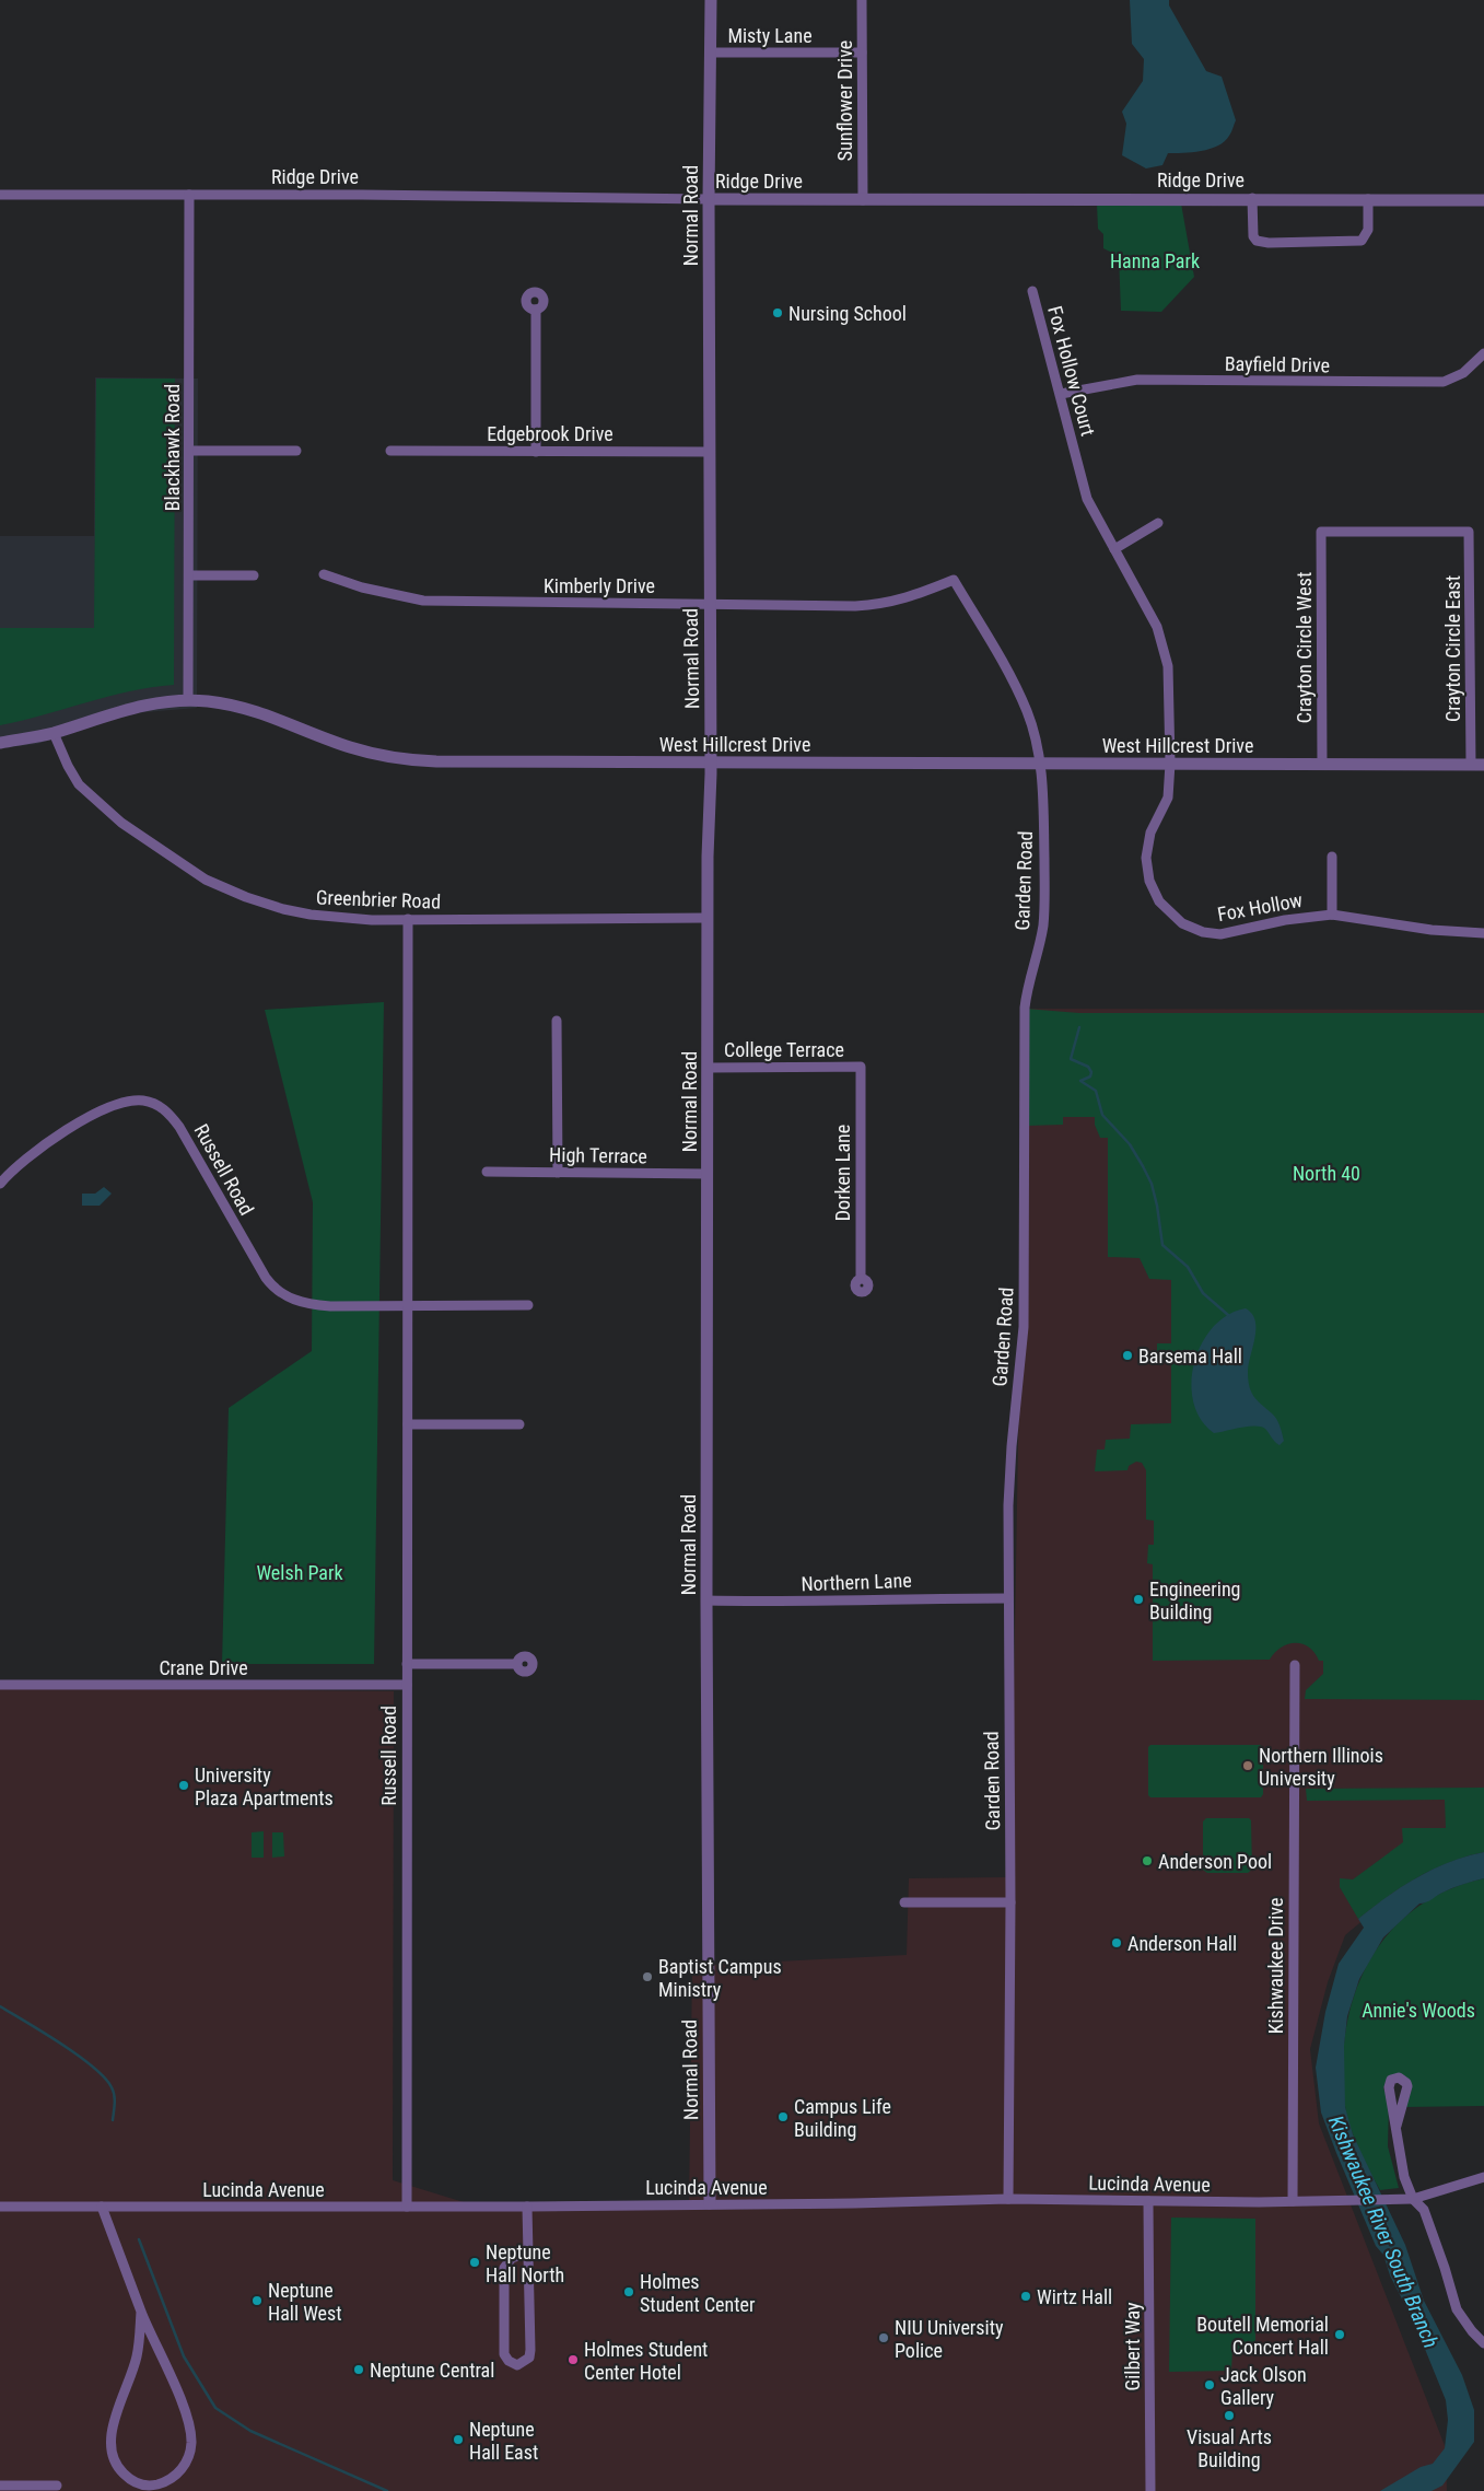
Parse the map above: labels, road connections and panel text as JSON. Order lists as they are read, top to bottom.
{
  "streets": {
    "street": [
      "Misty Lane",
      "Sunflower Drive",
      "Ridge Drive",
      "Normal Road",
      "Bayfield Drive",
      "Fox Hollow Court",
      "Edgebrook Drive",
      "Blackhawk Road",
      "Kimberly Drive",
      "Crayton Circle West",
      "Crayton Circle East",
      "West Hillcrest Drive",
      "Garden Road",
      "Greenbrier Road",
      "Fox Hollow",
      "College Terrace",
      "High Terrace",
      "Russell Road",
      "Dorken Lane",
      "Northern Lane",
      "Crane Drive",
      "Kishwaukee Drive",
      "Lucinda Avenue",
      "Gilbert Way"
    ]
  },
  "crossings": [
    ["Misty Lane", "Sunflower Drive"],
    ["Misty Lane", "Normal Road"],
    ["Sunflower Drive", "Ridge Drive"],
    ["Ridge Drive", "Normal Road"],
    ["Ridge Drive", "Blackhawk Road"],
    ["Normal Road", "Edgebrook Drive"],
    ["Normal Road", "Kimberly Drive"],
    ["Normal Road", "West Hillcrest Drive"],
    ["Normal Road", "Greenbrier Road"],
    ["Normal Road", "College Terrace"],
    ["Normal Road", "High Terrace"],
    ["Normal Road", "Northern Lane"],
    ["Normal Road", "Lucinda Avenue"],
    ["Bayfield Drive", "Fox Hollow Court"],
    ["Fox Hollow Court", "Fox Hollow"],
    ["Blackhawk Road", "West Hillcrest Drive"],
    ["Kimberly Drive", "Garden Road"],
    ["Crayton Circle West", "Crayton Circle East"],
    ["Crayton Circle West", "West Hillcrest Drive"],
    ["Crayton Circle East", "West Hillcrest Drive"],
    ["West Hillcrest Drive", "Garden Road"],
    ["West Hillcrest Drive", "Greenbrier Road"],
    ["West Hillcrest Drive", "Fox Hollow"],
    ["Garden Road", "Northern Lane"],
    ["Garden Road", "Lucinda Avenue"],
    ["Greenbrier Road", "Russell Road"],
    ["College Terrace", "Dorken Lane"],
    ["Russell Road", "Crane Drive"],
    ["Russell Road", "Lucinda Avenue"],
    ["Kishwaukee Drive", "Lucinda Avenue"],
    ["Lucinda Avenue", "Gilbert Way"]
  ],
  "water": ["Kishwaukee River South Branch"],
  "parks": [
    "Hanna Park",
    "North 40",
    "Welsh Park",
    "Annie's Woods"
  ],
  "places": [
    "Nursing School",
    "Barsema Hall",
    "Engineering Building",
    "Northern Illinois University",
    "University Plaza Apartments",
    "Anderson Pool",
    "Anderson Hall",
    "Baptist Campus Ministry",
    "Campus Life Building",
    "Neptune Hall North",
    "Holmes Student Center",
    "Wirtz Hall",
    "Neptune Hall West",
    "Boutell Memorial Concert Hall",
    "NIU University Police",
    "Holmes Student Center Hotel",
    "Neptune Central",
    "Jack Olson Gallery",
    "Visual Arts Building",
    "Neptune Hall East"
  ]
}
